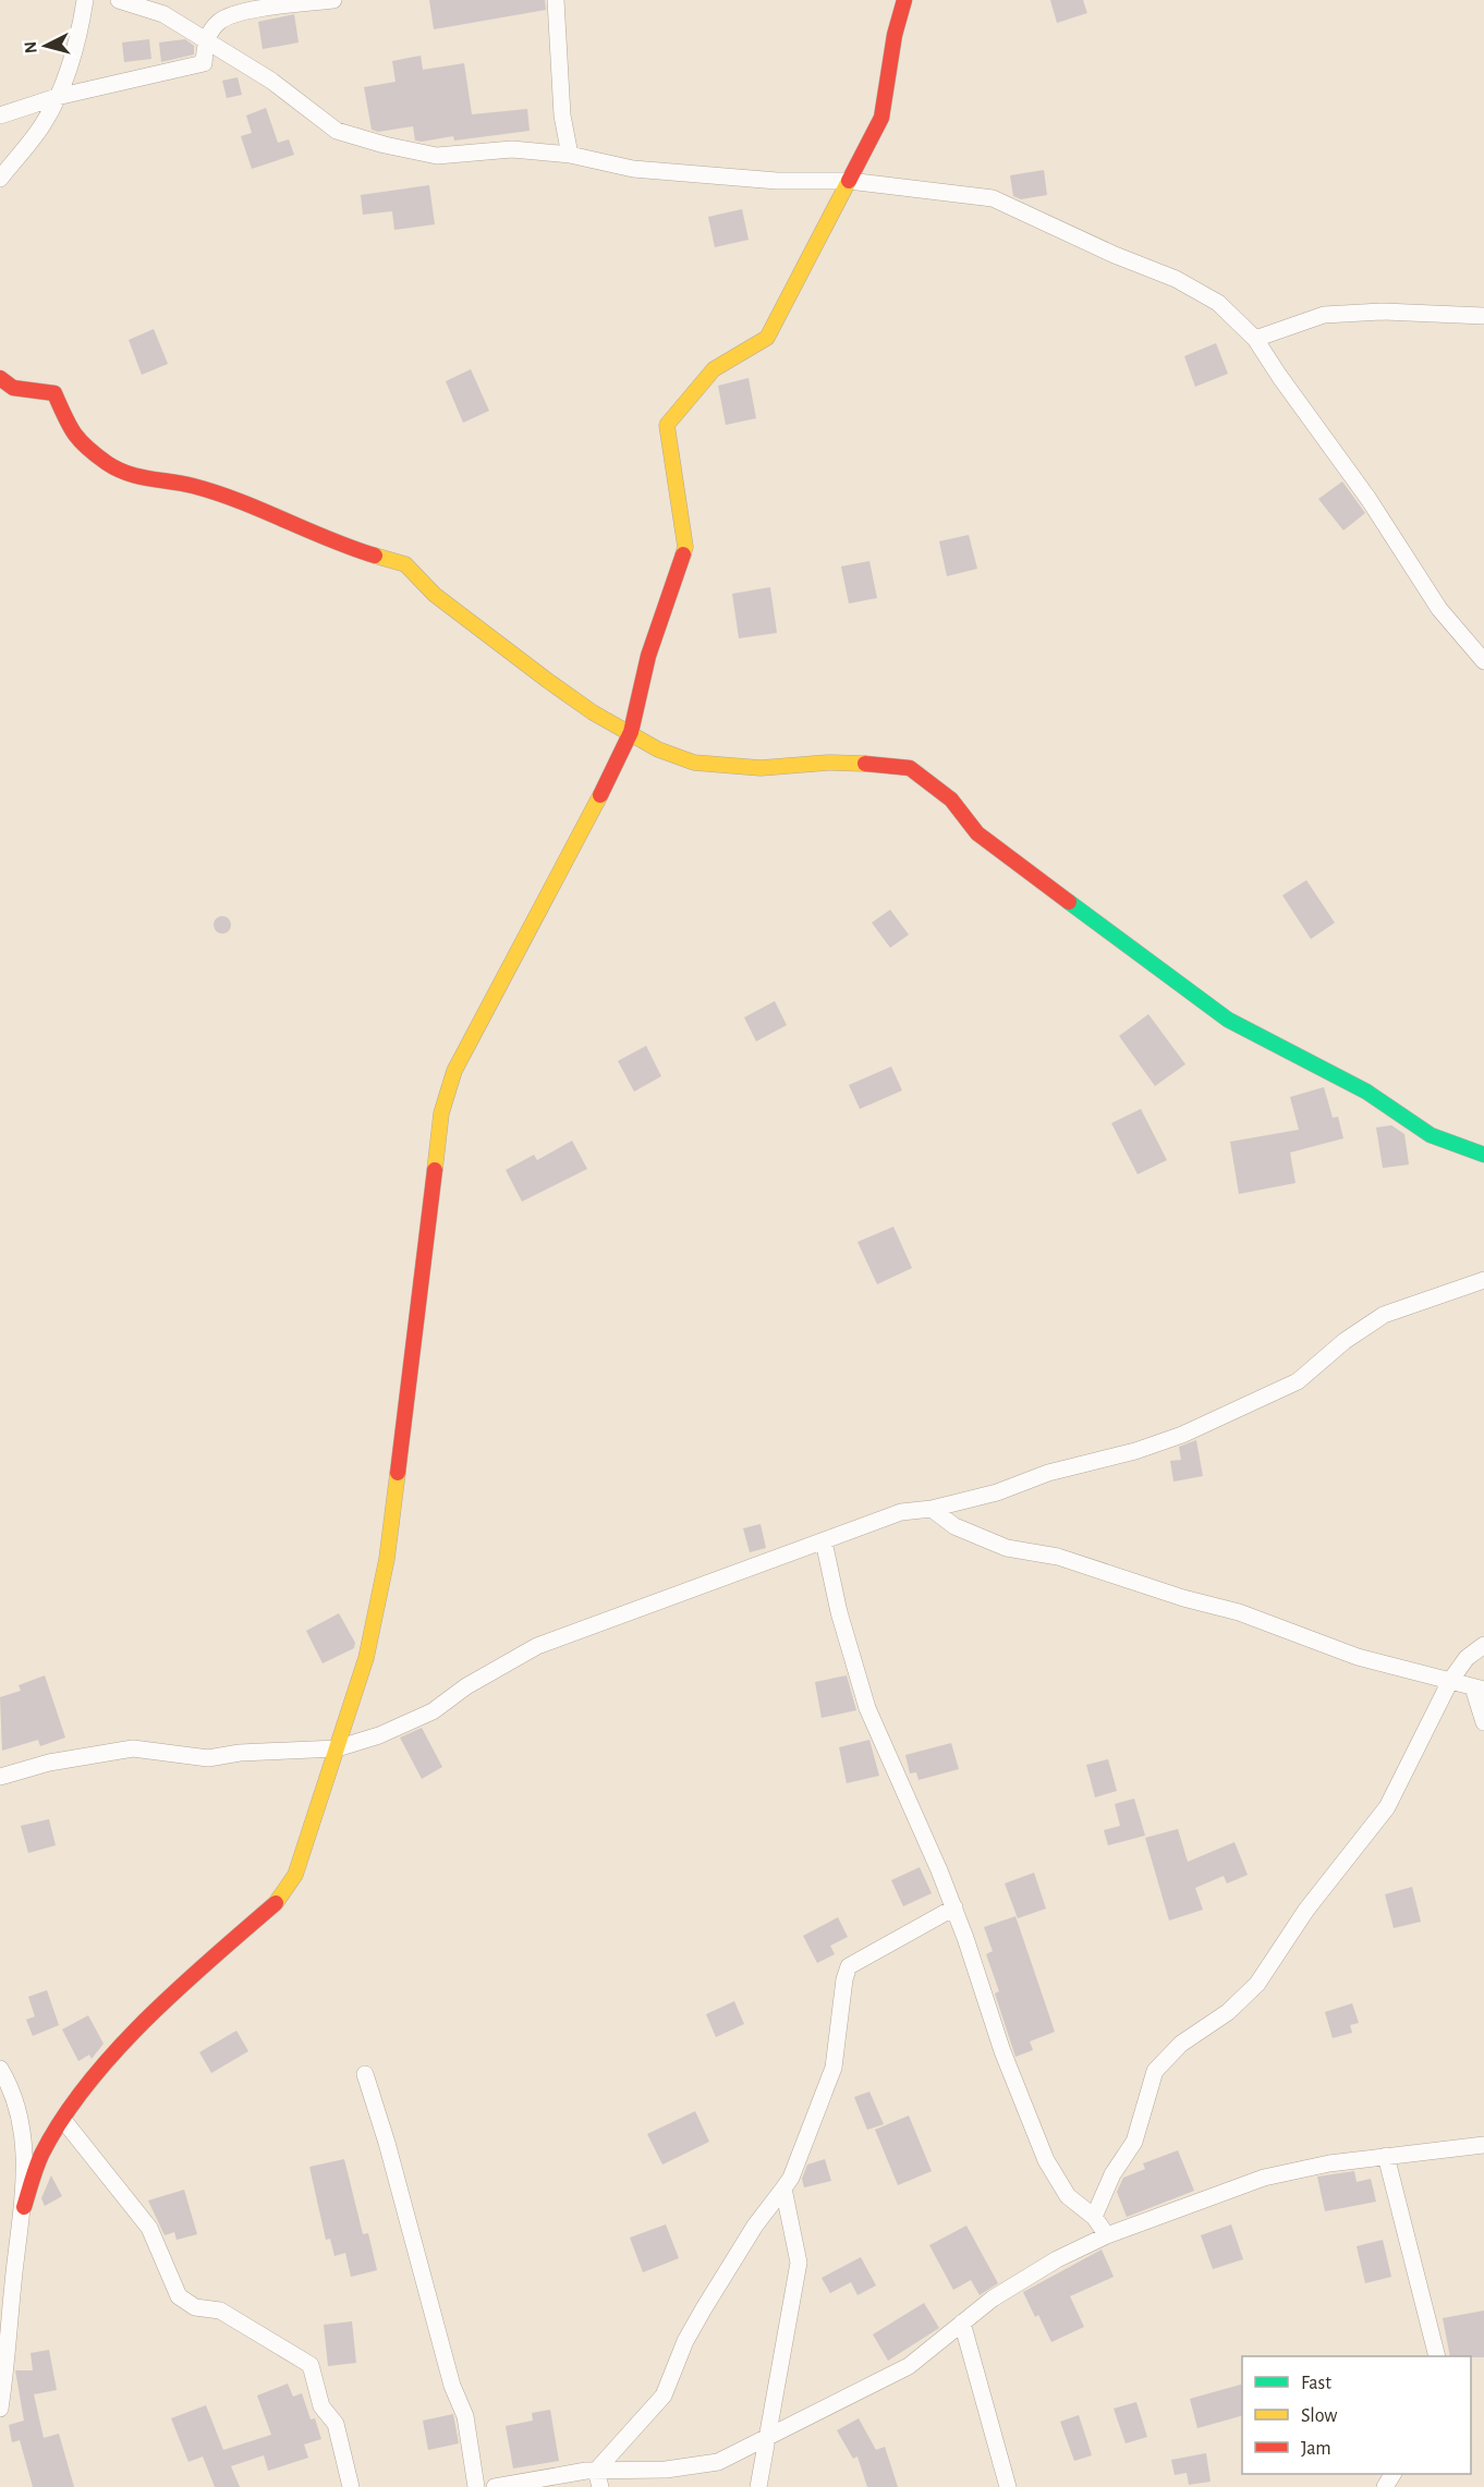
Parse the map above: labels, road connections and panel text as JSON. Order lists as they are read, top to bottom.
{
  "legend": ["Fast", "Slow", "Jam"],
  "north": "left"
}
